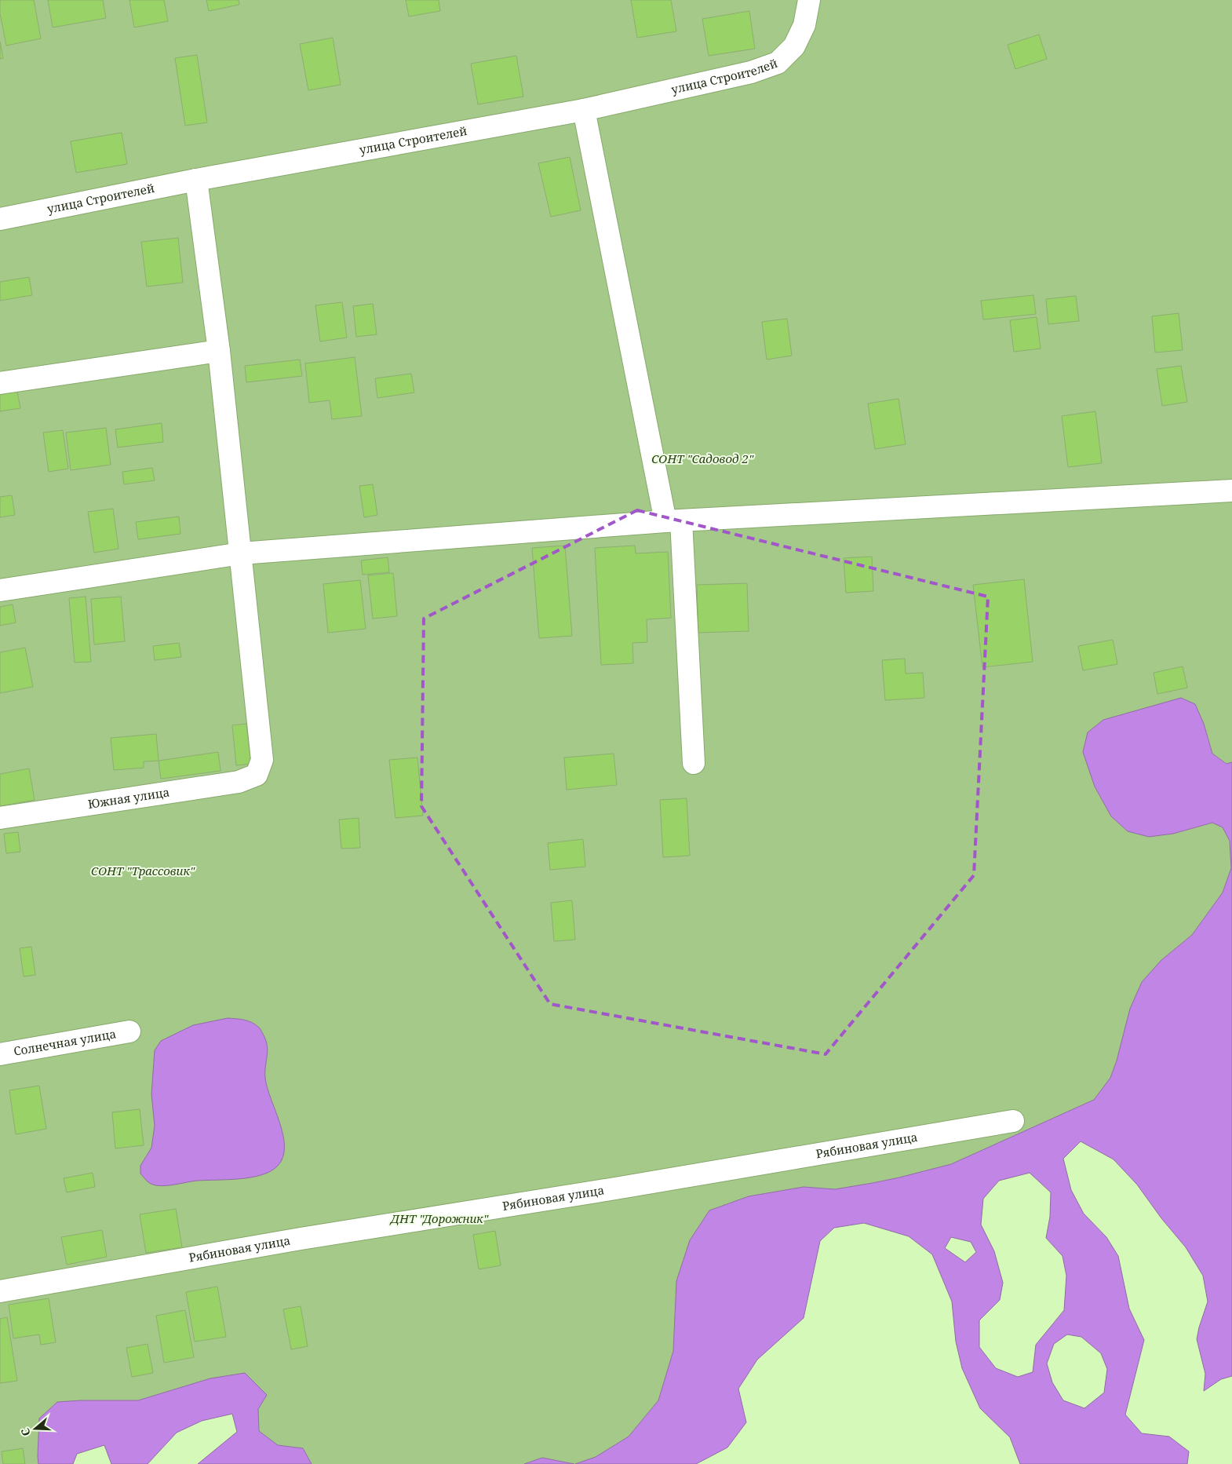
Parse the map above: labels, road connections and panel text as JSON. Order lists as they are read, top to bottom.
{
  "streets": {
    "street": [
      "улица Строителей",
      "Южная улица",
      "Солнечная улица",
      "Рябиновая улица"
    ]
  },
  "parks": ["СОНТ \"Садовод 2\"", "СОНТ \"Трассовик\"", "ДНТ \"Дорожник\""],
  "north": "left"
}
